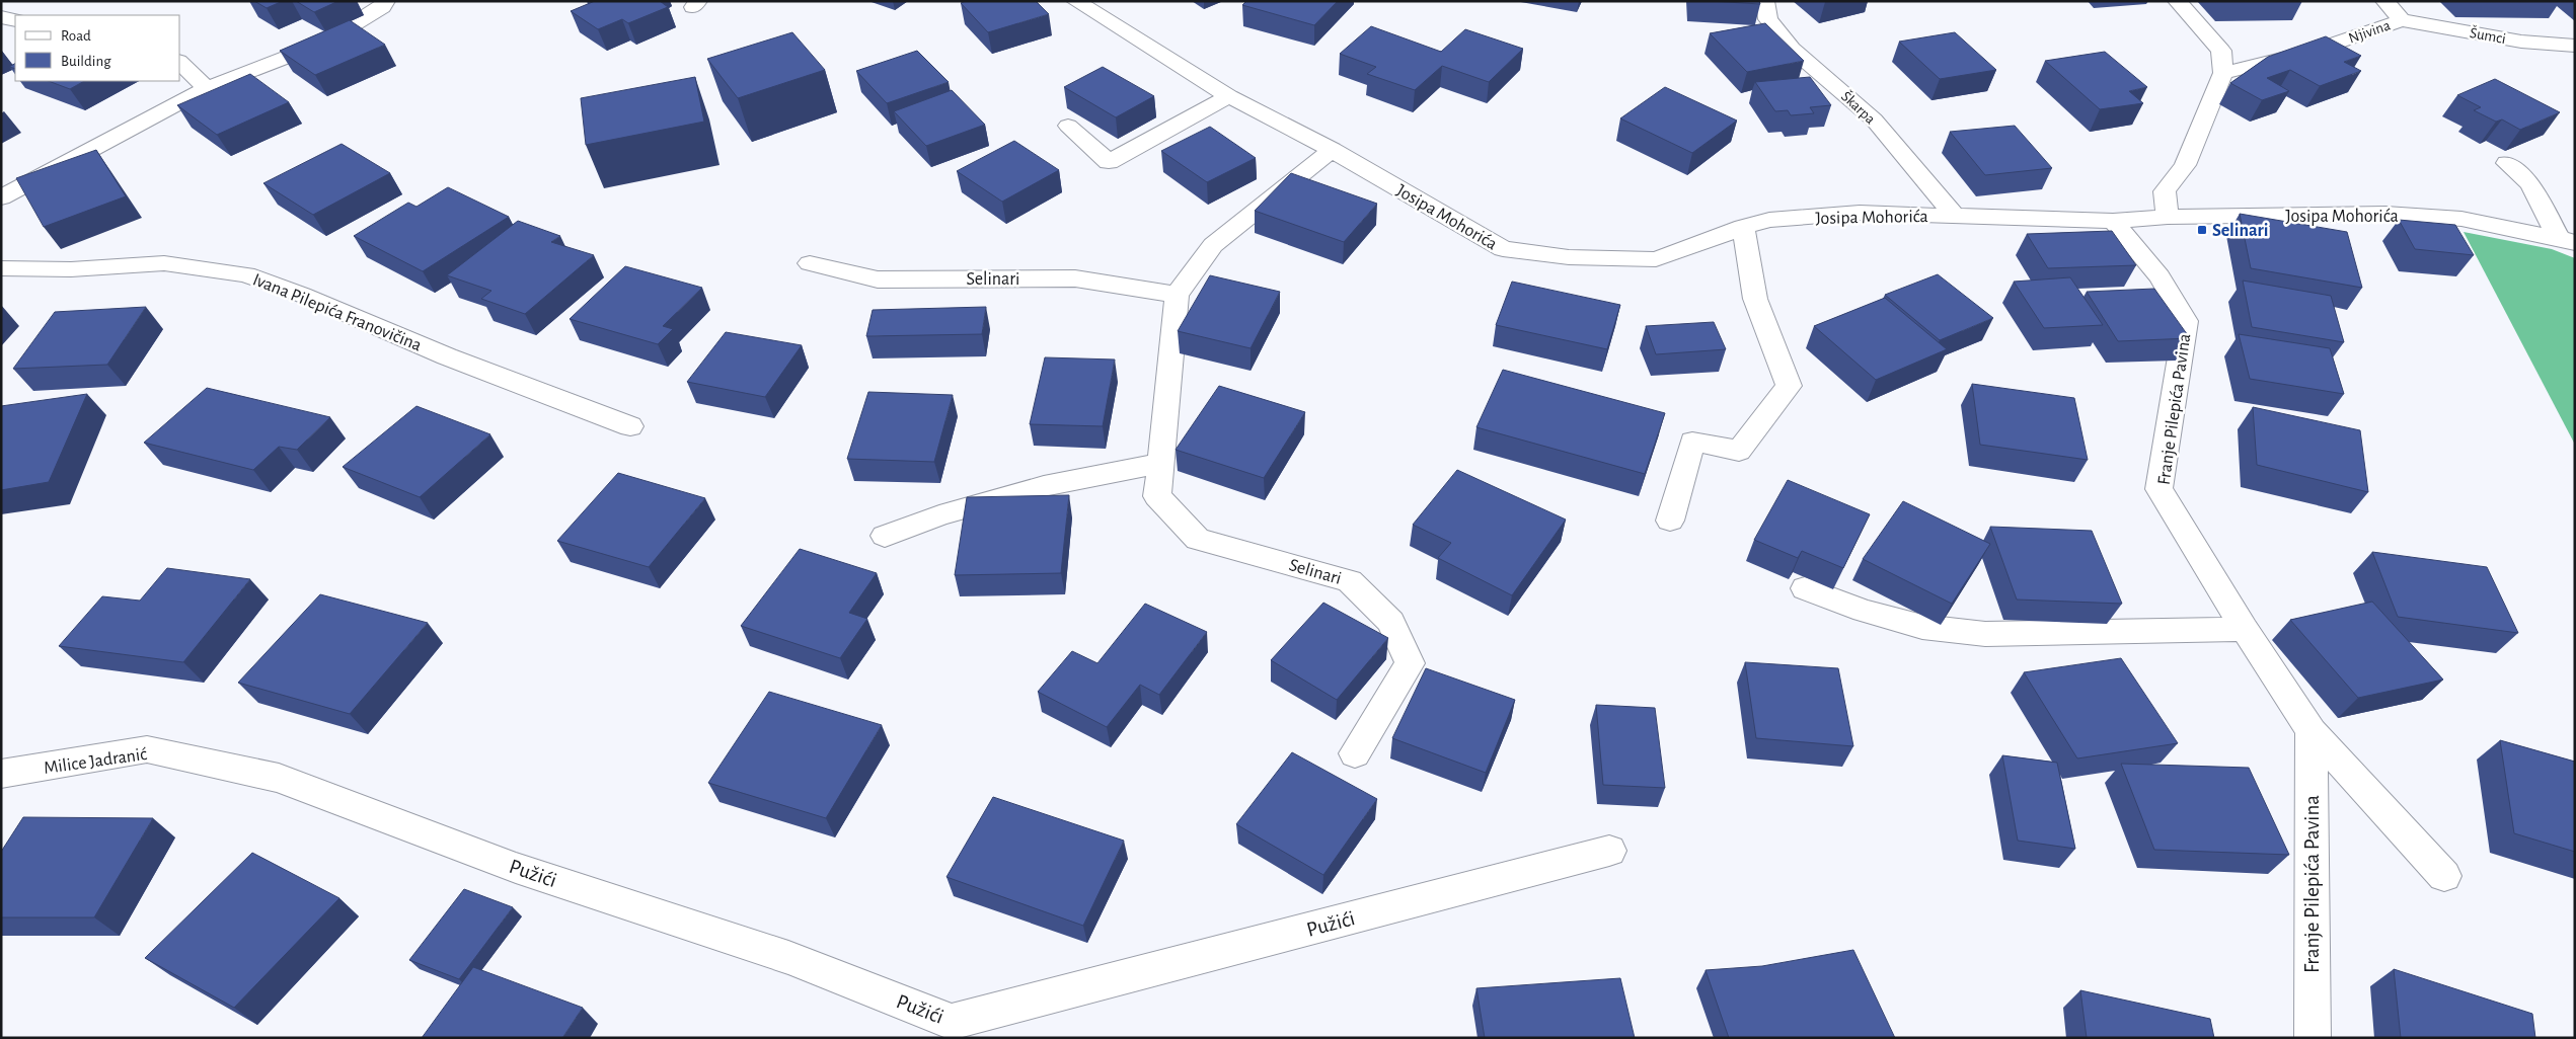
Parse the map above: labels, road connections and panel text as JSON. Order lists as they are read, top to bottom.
{
  "streets": {
    "street": [
      "Njivina",
      "Šumci",
      "Škarpa",
      "Josipa Mohorića",
      "Selinari",
      "Ivana Pilepića Franovičina",
      "Franje Pilepića Pavina",
      "Milice Jadranić",
      "Pužići"
    ]
  },
  "crossings": [
    ["Njivina", "Šumci"],
    ["Škarpa", "Josipa Mohorića"],
    ["Josipa Mohorića", "Franje Pilepića Pavina"],
    ["Milice Jadranić", "Pužići"]
  ],
  "places": {
    "transit": ["Selinari"]
  },
  "legend": ["Road", "Building"]
}
